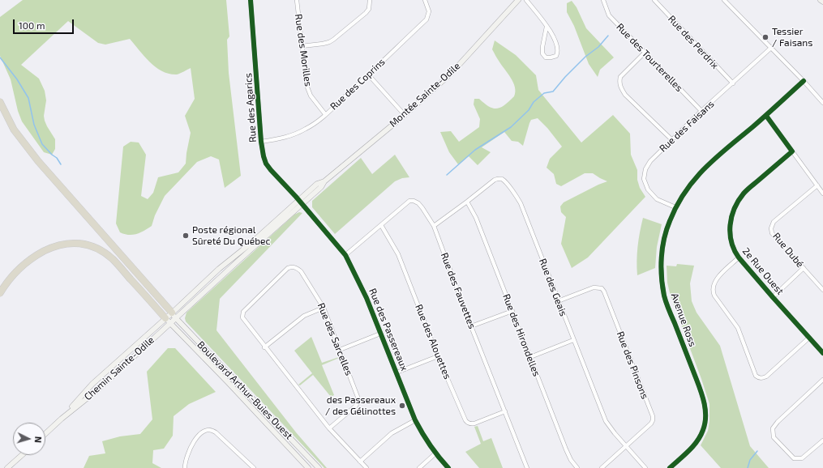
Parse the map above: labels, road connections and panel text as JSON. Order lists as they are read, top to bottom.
{
  "streets": {
    "main road": ["Montée Sainte-Odile", "Chemin Sainte-Odile", "Boulevard Arthur-Buies Ouest"],
    "street": [
      "Rue des Perdrix",
      "Rue des Morilles",
      "Rue des Tourterelles",
      "Rue des Coprins",
      "Rue des Agarics",
      "Rue des Faisans",
      "Rue Dubé",
      "2e Rue Ouest",
      "Rue des Geais",
      "Rue des Fauvettes",
      "Avenue Ross",
      "Rue des Passereaux",
      "Rue des Hirondelles",
      "Rue des Sarcelles",
      "Rue des Alouettes",
      "Rue des Pinsons"
    ]
  },
  "crossings": [
    ["Rue des Perdrix", "Rue des Faisans"],
    ["Rue des Morilles", "Rue des Coprins"],
    ["Rue des Tourterelles", "Rue des Faisans"],
    ["Rue des Coprins", "Rue des Agarics"],
    ["Montée Sainte-Odile", "Rue des Agarics"],
    ["Montée Sainte-Odile", "Rue des Passereaux"],
    ["Montée Sainte-Odile", "Chemin Sainte-Odile"],
    ["Montée Sainte-Odile", "Boulevard Arthur-Buies Ouest"],
    ["Rue des Agarics", "Rue des Passereaux"],
    ["Rue des Faisans", "Avenue Ross"],
    ["Rue des Geais", "Rue des Fauvettes"],
    ["Rue des Geais", "Rue des Hirondelles"],
    ["Rue des Geais", "Rue des Pinsons"],
    ["Rue des Fauvettes", "Rue des Passereaux"],
    ["Rue des Fauvettes", "Rue des Alouettes"],
    ["Chemin Sainte-Odile", "Boulevard Arthur-Buies Ouest"]
  ],
  "places": ["Tessier / Faisans", "Poste régional Sûreté Du Québec", "des Passereaux / des Gélinottes"],
  "scale_bar": "100 m",
  "north": "right"
}
